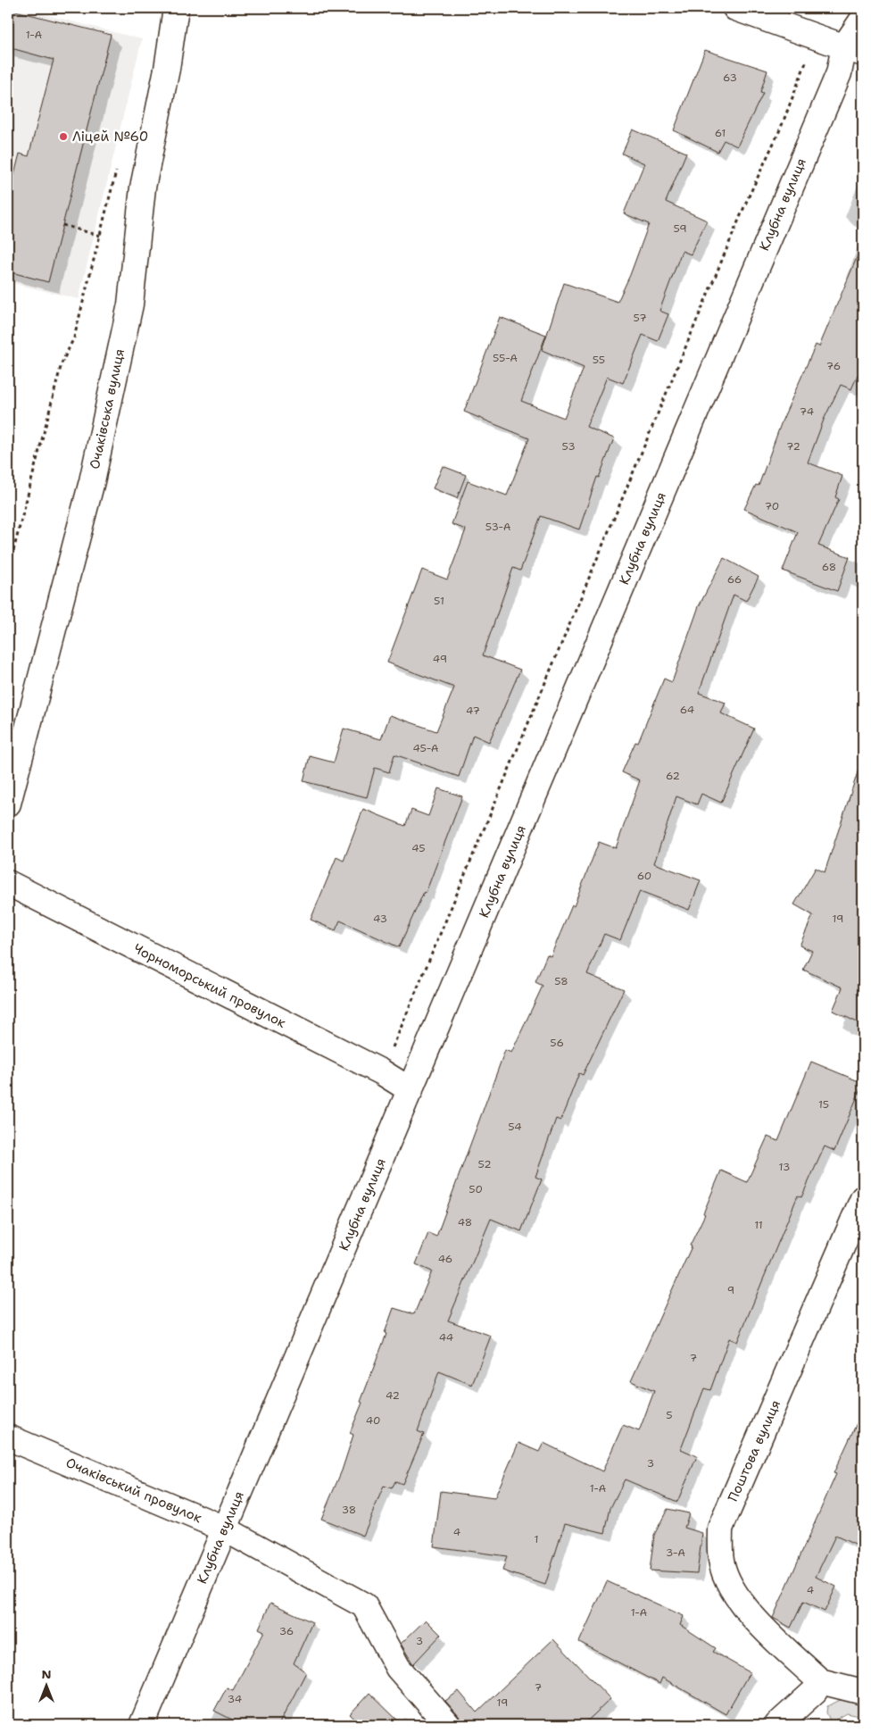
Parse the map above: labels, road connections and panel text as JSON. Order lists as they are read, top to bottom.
{
  "streets": {
    "main road": [
      "Клубна вулиця",
      "Очаківська вулиця",
      "Чорноморський провулок",
      "Поштова вулиця",
      "Очаківський провулок"
    ]
  },
  "crossings": [
    ["Клубна вулиця", "Чорноморський провулок"],
    ["Клубна вулиця", "Очаківський провулок"]
  ],
  "places": ["Ліцей №60"],
  "house_numbers": [
    "1-А",
    "63",
    "61",
    "59",
    "57",
    "55-А",
    "55",
    "76",
    "74",
    "53",
    "72",
    "70",
    "53-А",
    "68",
    "66",
    "51",
    "49",
    "64",
    "47",
    "45-А",
    "62",
    "45",
    "60",
    "43",
    "19",
    "58",
    "56",
    "15",
    "54",
    "52",
    "13",
    "50",
    "48",
    "11",
    "46",
    "9",
    "44",
    "7",
    "42",
    "5",
    "40",
    "3",
    "1-А",
    "38",
    "4",
    "1",
    "3-А",
    "4",
    "1-А",
    "36",
    "3",
    "7",
    "34",
    "19"
  ],
  "north": "top"
}
